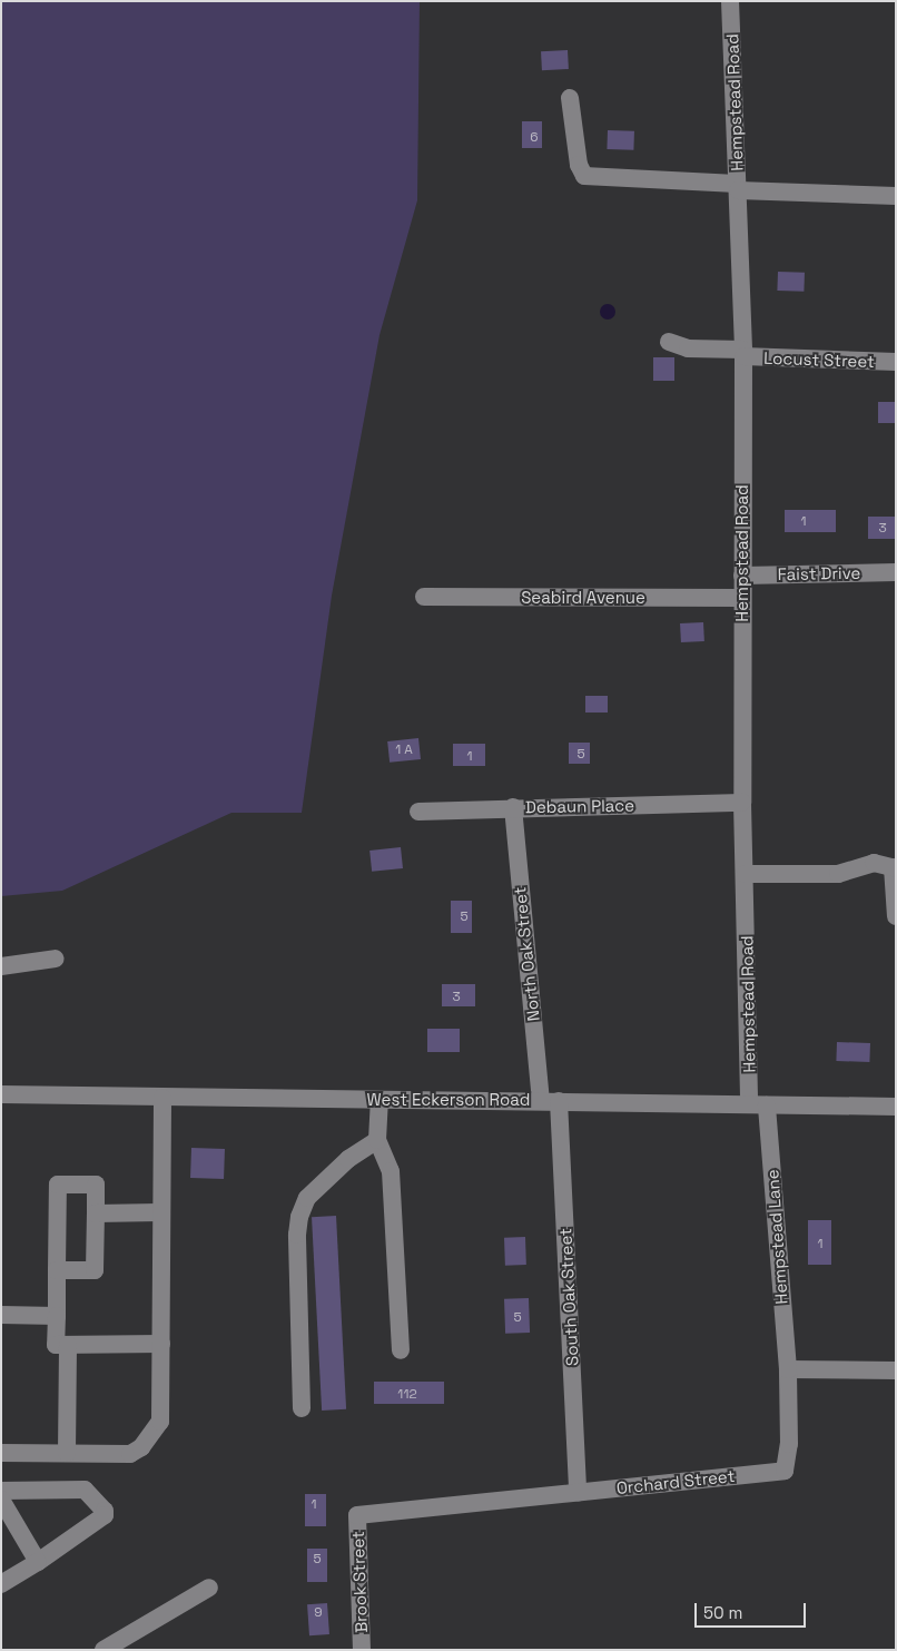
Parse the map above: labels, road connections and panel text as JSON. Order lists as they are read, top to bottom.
{
  "streets": {
    "street": [
      "Hempstead Road",
      "Locust Street",
      "Faist Drive",
      "Seabird Avenue",
      "Debaun Place",
      "North Oak Street",
      "West Eckerson Road",
      "Hempstead Lane",
      "South Oak Street",
      "Orchard Street",
      "Brook Street"
    ]
  },
  "crossings": [
    ["Hempstead Road", "Locust Street"],
    ["Hempstead Road", "Faist Drive"],
    ["Hempstead Road", "Seabird Avenue"],
    ["Hempstead Road", "Debaun Place"],
    ["Hempstead Road", "West Eckerson Road"],
    ["Hempstead Road", "Hempstead Lane"],
    ["Debaun Place", "North Oak Street"],
    ["North Oak Street", "West Eckerson Road"],
    ["North Oak Street", "South Oak Street"],
    ["West Eckerson Road", "Hempstead Lane"],
    ["West Eckerson Road", "South Oak Street"],
    ["Hempstead Lane", "Orchard Street"],
    ["South Oak Street", "Orchard Street"],
    ["Orchard Street", "Brook Street"]
  ],
  "house_numbers": [
    "6",
    "1",
    "3",
    "1 A",
    "5",
    "1",
    "5",
    "3",
    "1",
    "5",
    "112",
    "1",
    "5",
    "9"
  ],
  "scale_bar": "50 m"
}
